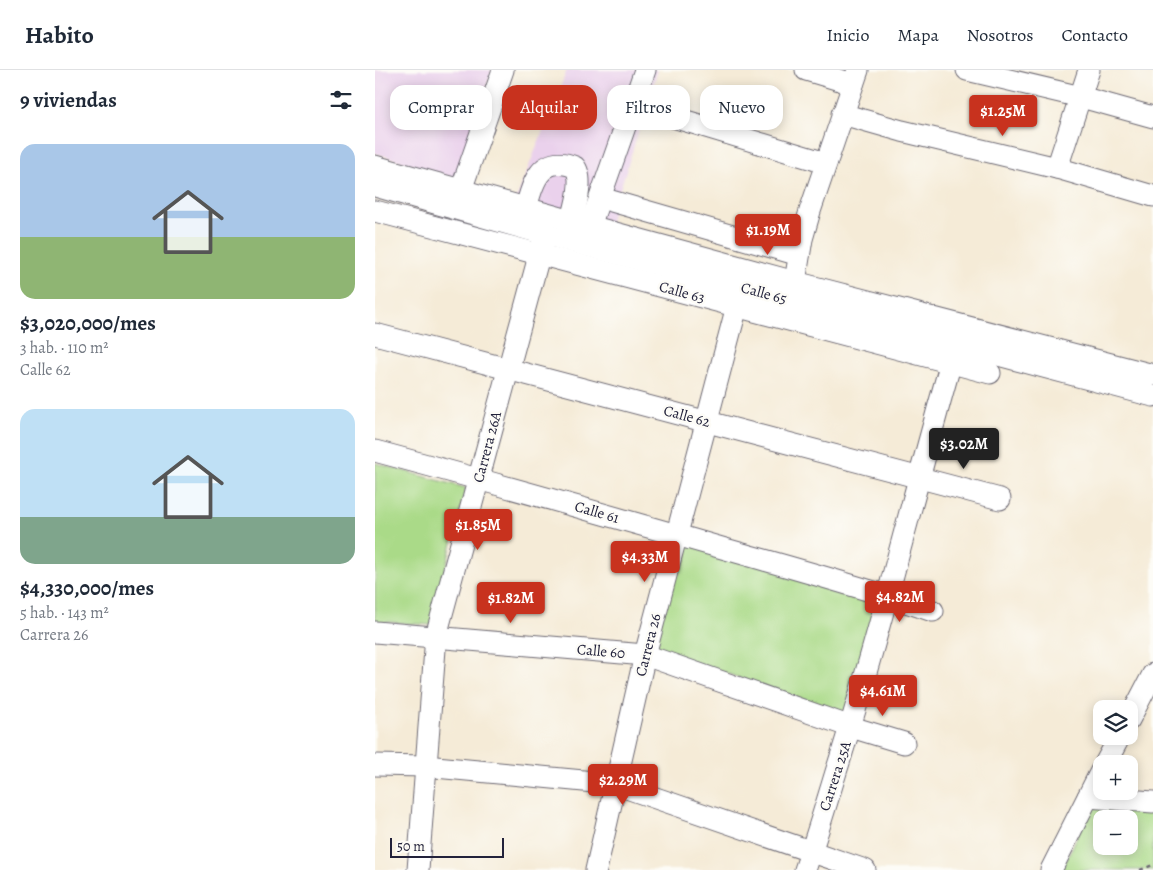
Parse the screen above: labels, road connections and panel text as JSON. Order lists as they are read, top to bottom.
{
  "streets": {
    "street": [
      "Calle 63",
      "Calle 65",
      "Calle 62",
      "Carrera 26A",
      "Calle 61",
      "Carrera 26",
      "Calle 60",
      "Carrera 25A"
    ]
  },
  "crossings": [
    ["Calle 63", "Carrera 26A"],
    ["Calle 63", "Carrera 26"],
    ["Calle 63", "Carrera 25A"],
    ["Calle 65", "Carrera 26A"],
    ["Calle 62", "Carrera 26A"],
    ["Calle 62", "Carrera 26"],
    ["Calle 62", "Carrera 25A"],
    ["Carrera 26A", "Calle 61"],
    ["Carrera 26A", "Calle 60"],
    ["Calle 61", "Carrera 26"],
    ["Calle 61", "Carrera 25A"],
    ["Carrera 26", "Calle 60"],
    ["Calle 60", "Carrera 25A"]
  ],
  "scale_bar": "50 m",
  "page": {
    "header": "Habito",
    "nav": [
      "Inicio",
      "Mapa",
      "Nosotros",
      "Contacto"
    ],
    "heading": "9 viviendas",
    "chip": [
      "Comprar",
      "Alquilar",
      "Filtros",
      "Nuevo"
    ],
    "price": [
      "$1.25M",
      "$1.19M",
      "$3.02M",
      "$1.85M",
      "$4.33M",
      "$4.82M",
      "$1.82M",
      "$4.61M",
      "$2.29M"
    ],
    "list": [
      {
        "name": "$3,020,000/mes",
        "note": "3 hab. · 110 m² · Calle 62"
      },
      {
        "name": "$4,330,000/mes",
        "note": "5 hab. · 143 m² · Carrera 26"
      }
    ],
    "map_buttons": ["+", "−"],
    "scale": "50 m"
  }
}
